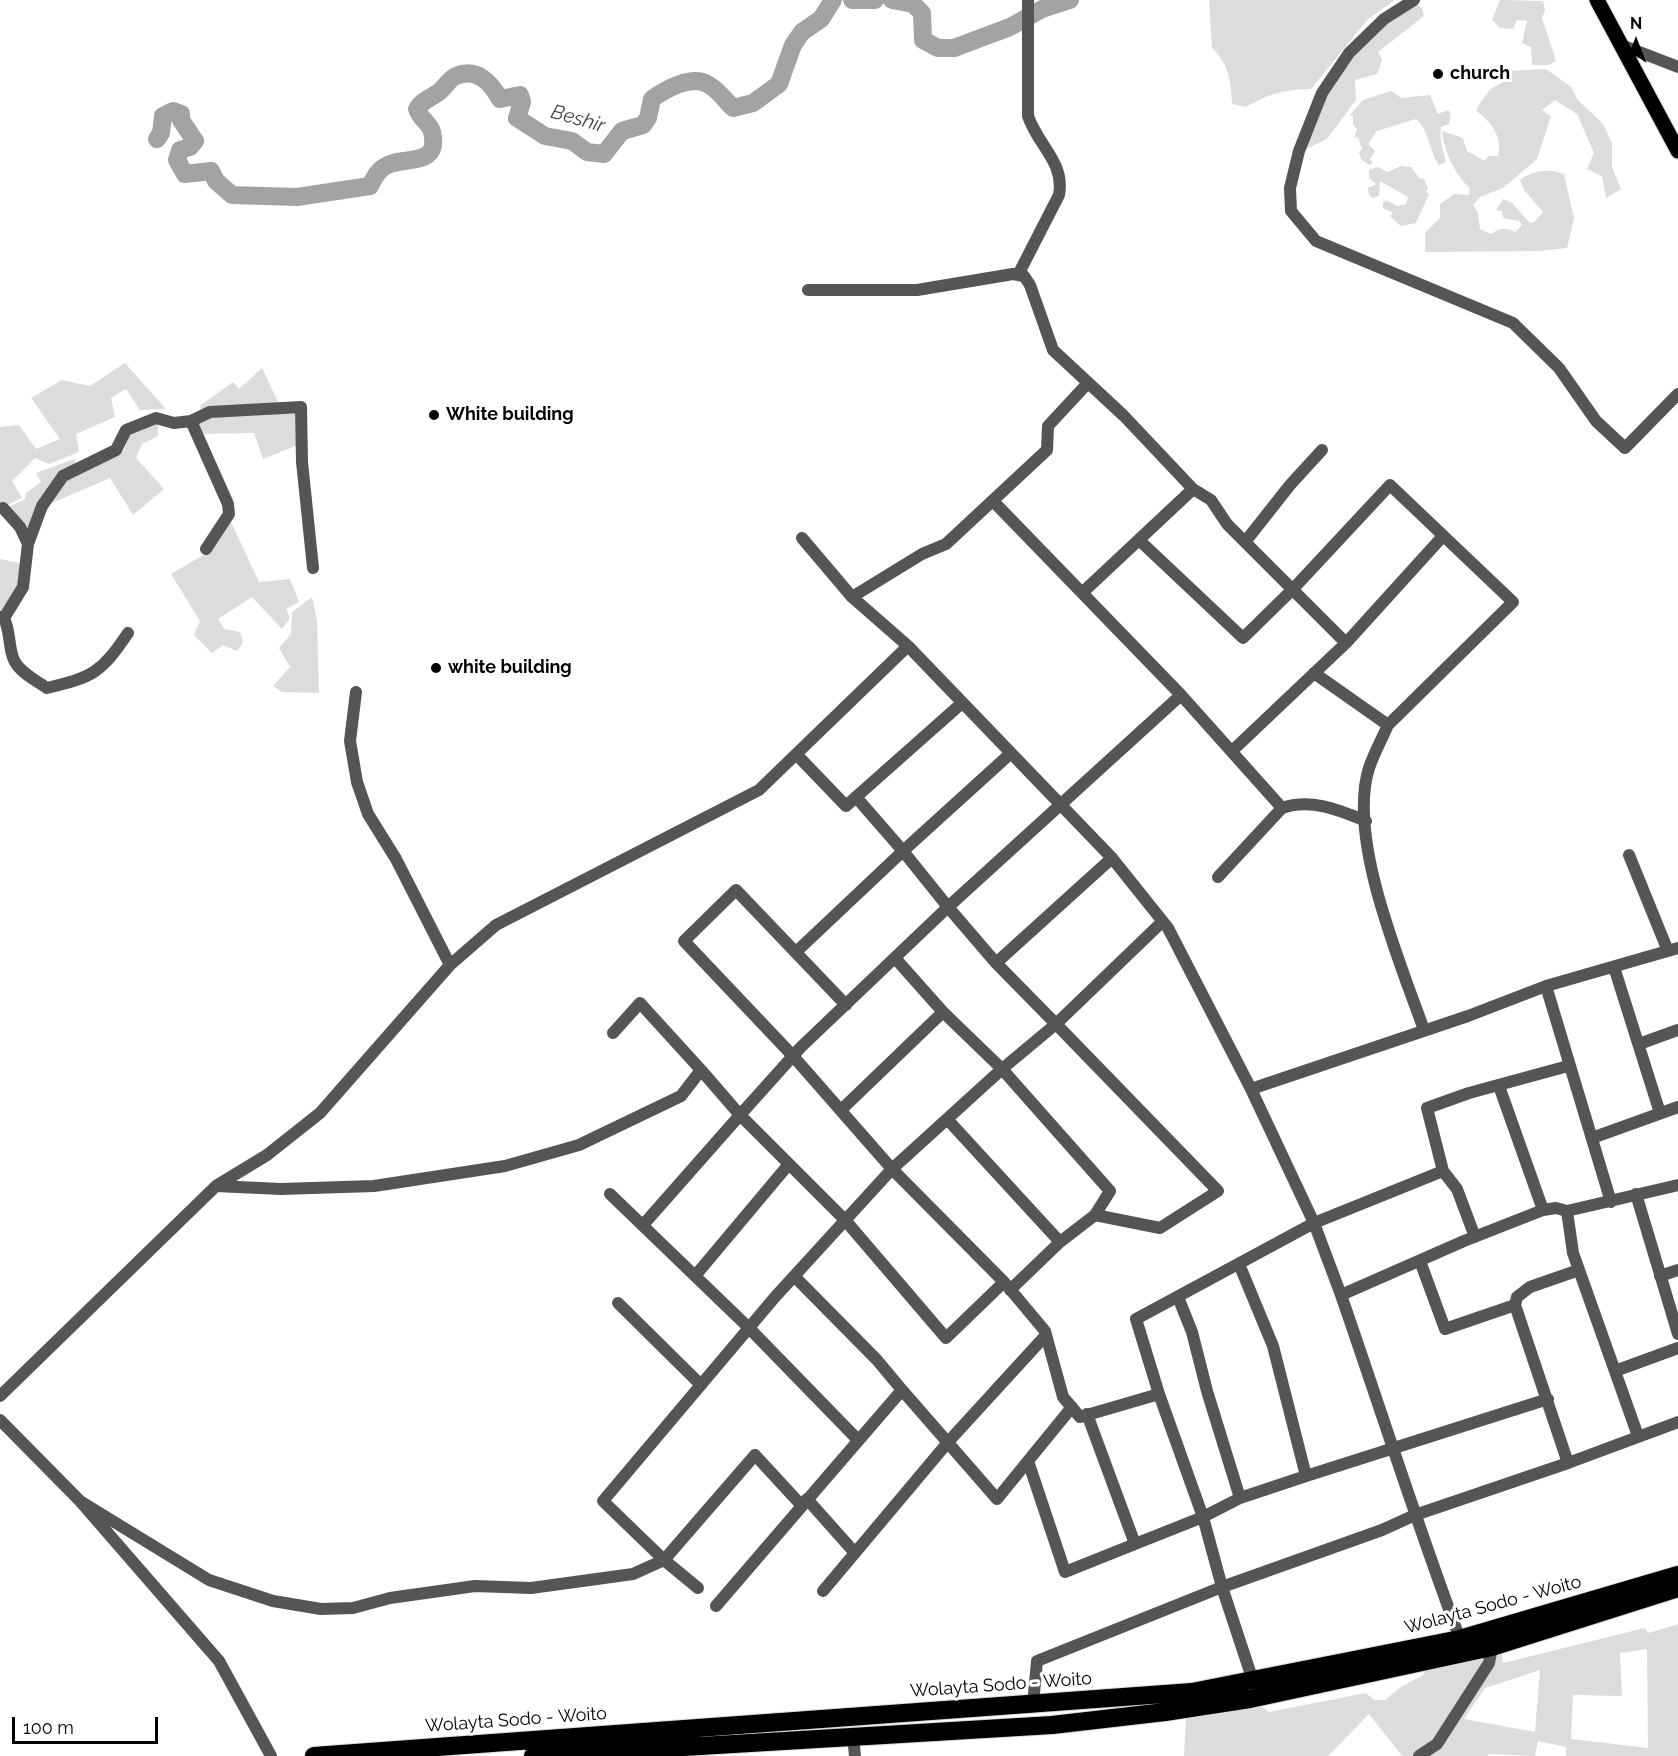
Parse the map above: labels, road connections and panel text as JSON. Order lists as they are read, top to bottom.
{
  "streets": {
    "highway": ["Wolayta Sodo - Woito"]
  },
  "water": ["Beshir"],
  "places": ["church", "White building", "white building"],
  "scale_bar": "100 m",
  "north": "top"
}
